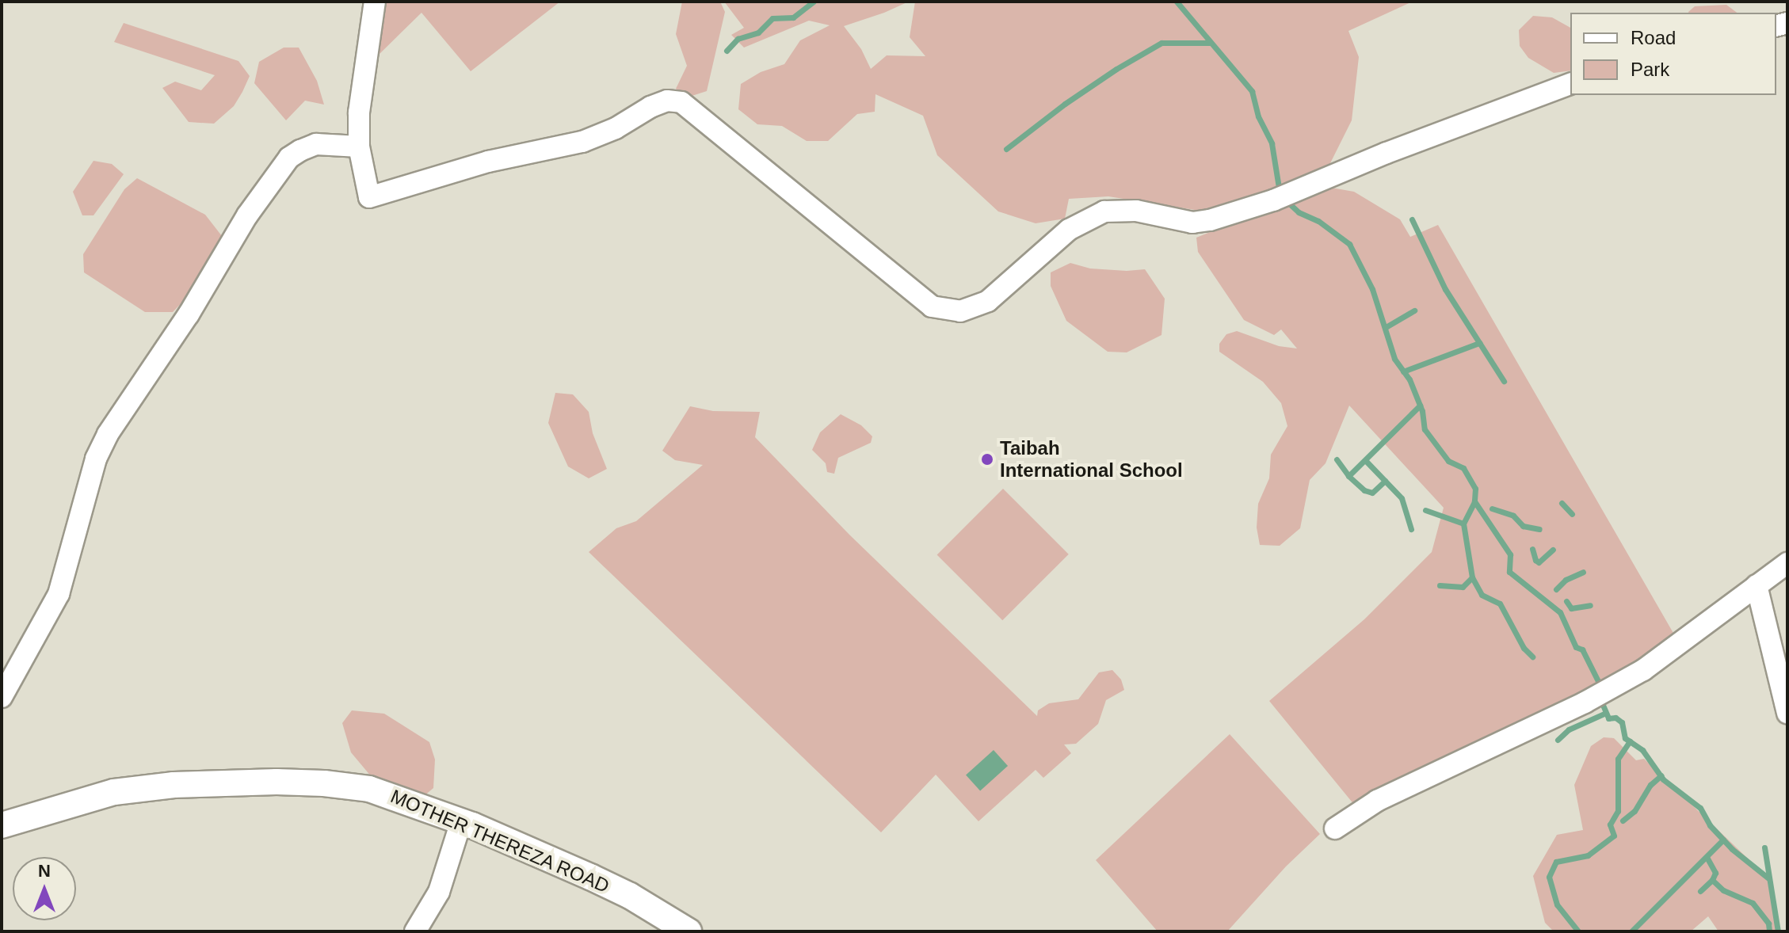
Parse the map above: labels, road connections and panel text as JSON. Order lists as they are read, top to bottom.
{
  "streets": {
    "street": ["MOTHER THEREZA ROAD"]
  },
  "places": ["Taibah International School"],
  "legend": ["Road", "Park"],
  "north": "top"
}
